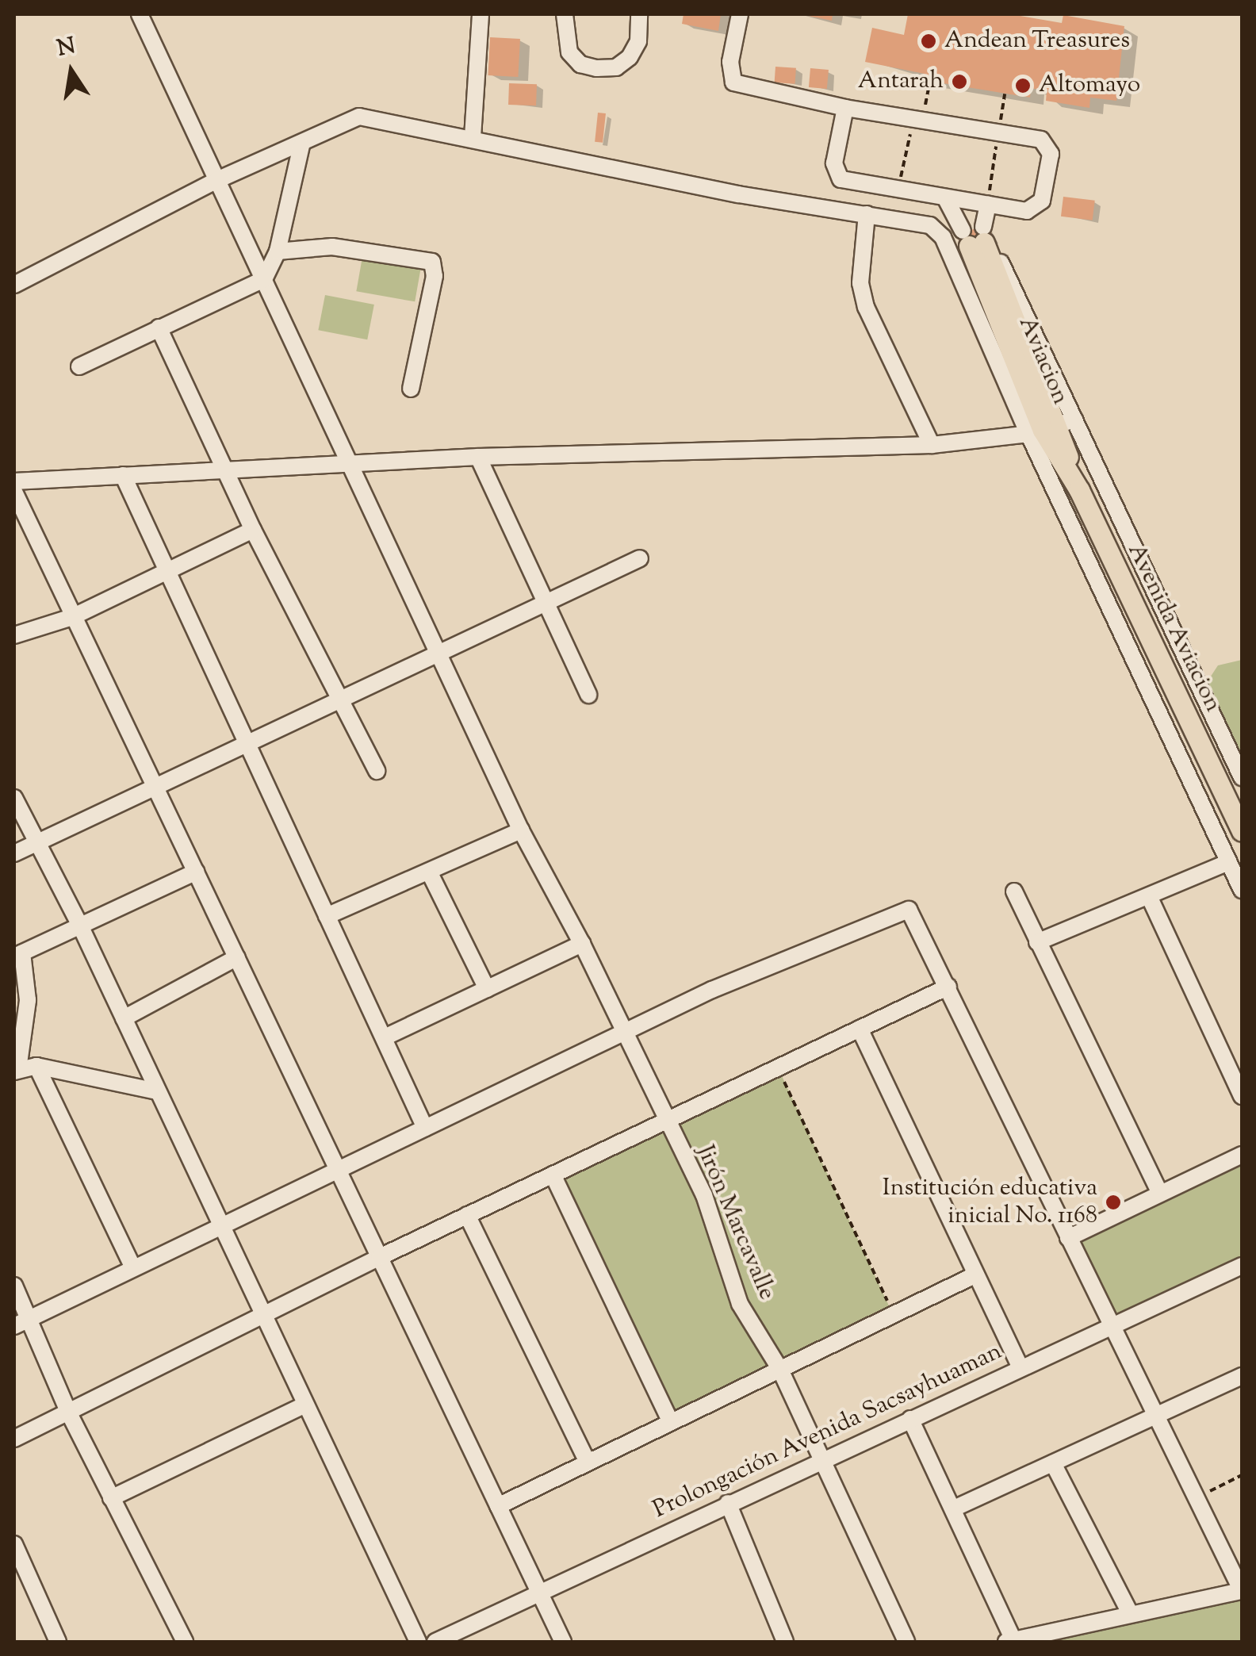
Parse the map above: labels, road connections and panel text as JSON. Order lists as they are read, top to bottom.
{
  "streets": {
    "main road": ["Aviacion", "Avenida Aviacion"],
    "street": ["Jirón Marcavalle", "Prolongación Avenida Sacsayhuaman"]
  },
  "crossings": [
    ["Aviacion", "Avenida Aviacion"],
    ["Jirón Marcavalle", "Prolongación Avenida Sacsayhuaman"]
  ],
  "places": [
    "Andean Treasures",
    "Antarah",
    "Altomayo",
    "Institución educativa inicial No. 1168"
  ],
  "north": "top"
}
